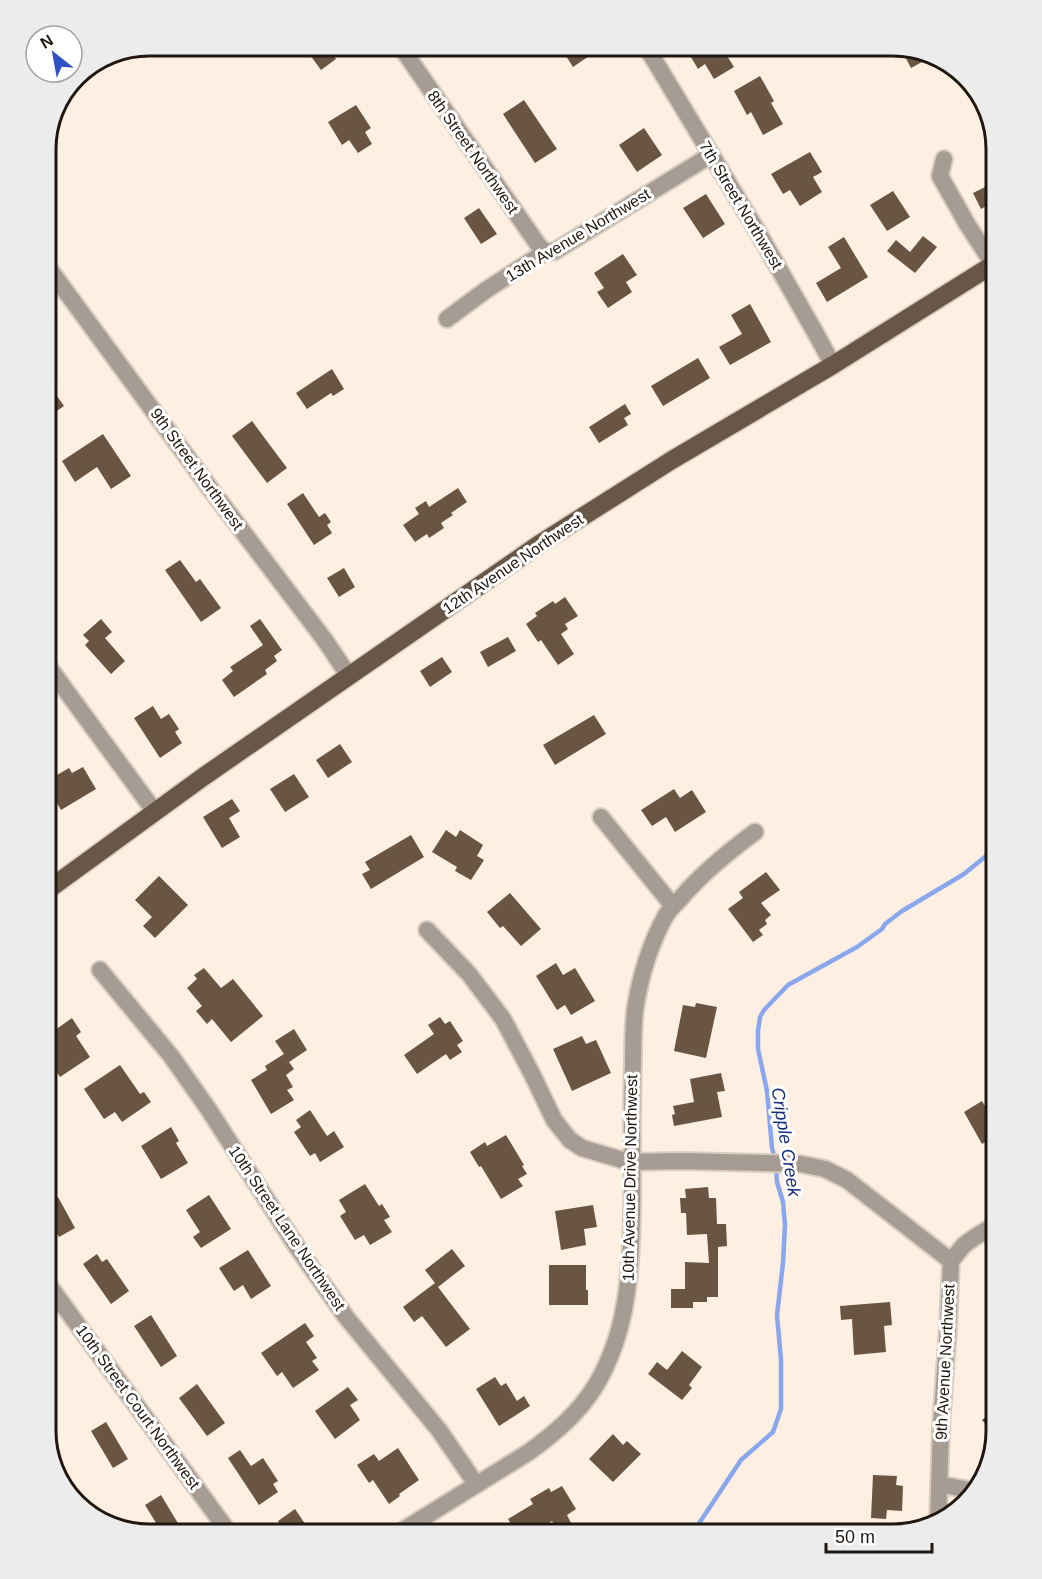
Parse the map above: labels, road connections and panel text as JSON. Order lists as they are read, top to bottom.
{
  "streets": {
    "main road": ["12th Avenue Northwest"],
    "street": [
      "8th Street Northwest",
      "7th Street Northwest",
      "13th Avenue Northwest",
      "9th Street Northwest",
      "10th Avenue Drive Northwest",
      "10th Street Lane Northwest",
      "9th Avenue Northwest",
      "10th Street Court Northwest"
    ]
  },
  "crossings": [
    ["8th Street Northwest", "13th Avenue Northwest"],
    ["7th Street Northwest", "13th Avenue Northwest"],
    ["7th Street Northwest", "12th Avenue Northwest"],
    ["9th Street Northwest", "12th Avenue Northwest"],
    ["10th Avenue Drive Northwest", "10th Street Lane Northwest"]
  ],
  "water": ["Cripple Creek"],
  "scale_bar": "50 m",
  "north": "top left"
}
